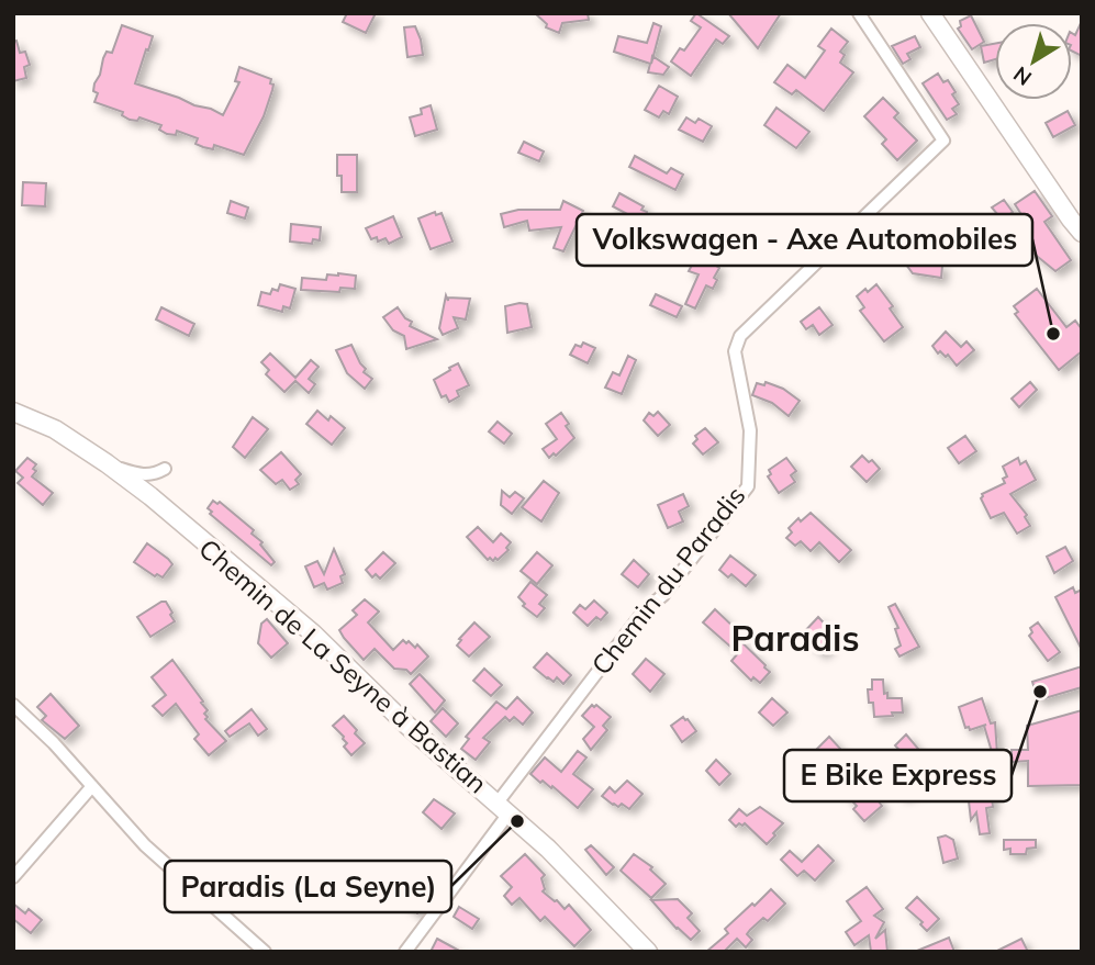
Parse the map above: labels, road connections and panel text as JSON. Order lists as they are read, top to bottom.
{
  "streets": {
    "street": ["Chemin du Paradis", "Chemin de La Seyne à Bastian"]
  },
  "crossings": [
    ["Chemin du Paradis", "Chemin de La Seyne à Bastian"]
  ],
  "districts": ["Paradis"],
  "places": ["Volkswagen - Axe Automobiles", "E Bike Express", "Paradis (La Seyne)"],
  "north": "bottom left"
}
